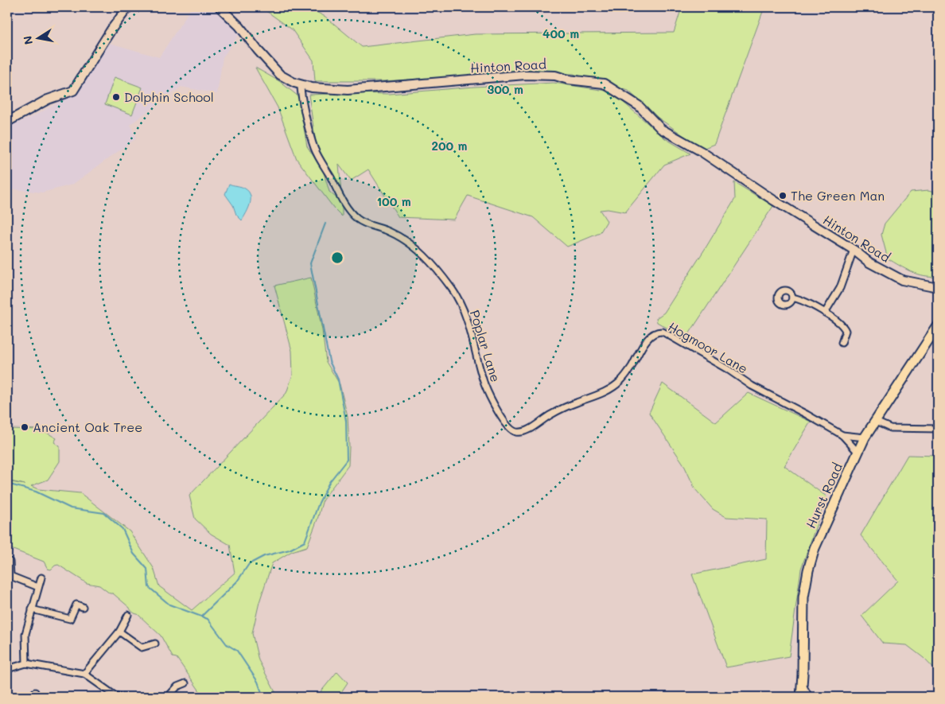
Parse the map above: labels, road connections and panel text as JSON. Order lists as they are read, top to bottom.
{
  "streets": {
    "main road": ["Hurst Road"],
    "street": ["Hinton Road", "Poplar Lane", "Hogmoor Lane"]
  },
  "crossings": [
    ["Hinton Road", "Poplar Lane"],
    ["Poplar Lane", "Hogmoor Lane"],
    ["Hogmoor Lane", "Hurst Road"]
  ],
  "places": ["Dolphin School", "The Green Man", "Ancient Oak Tree"],
  "north": "left",
  "rings": [
    "400 m",
    "300 m",
    "200 m",
    "100 m"
  ]
}
